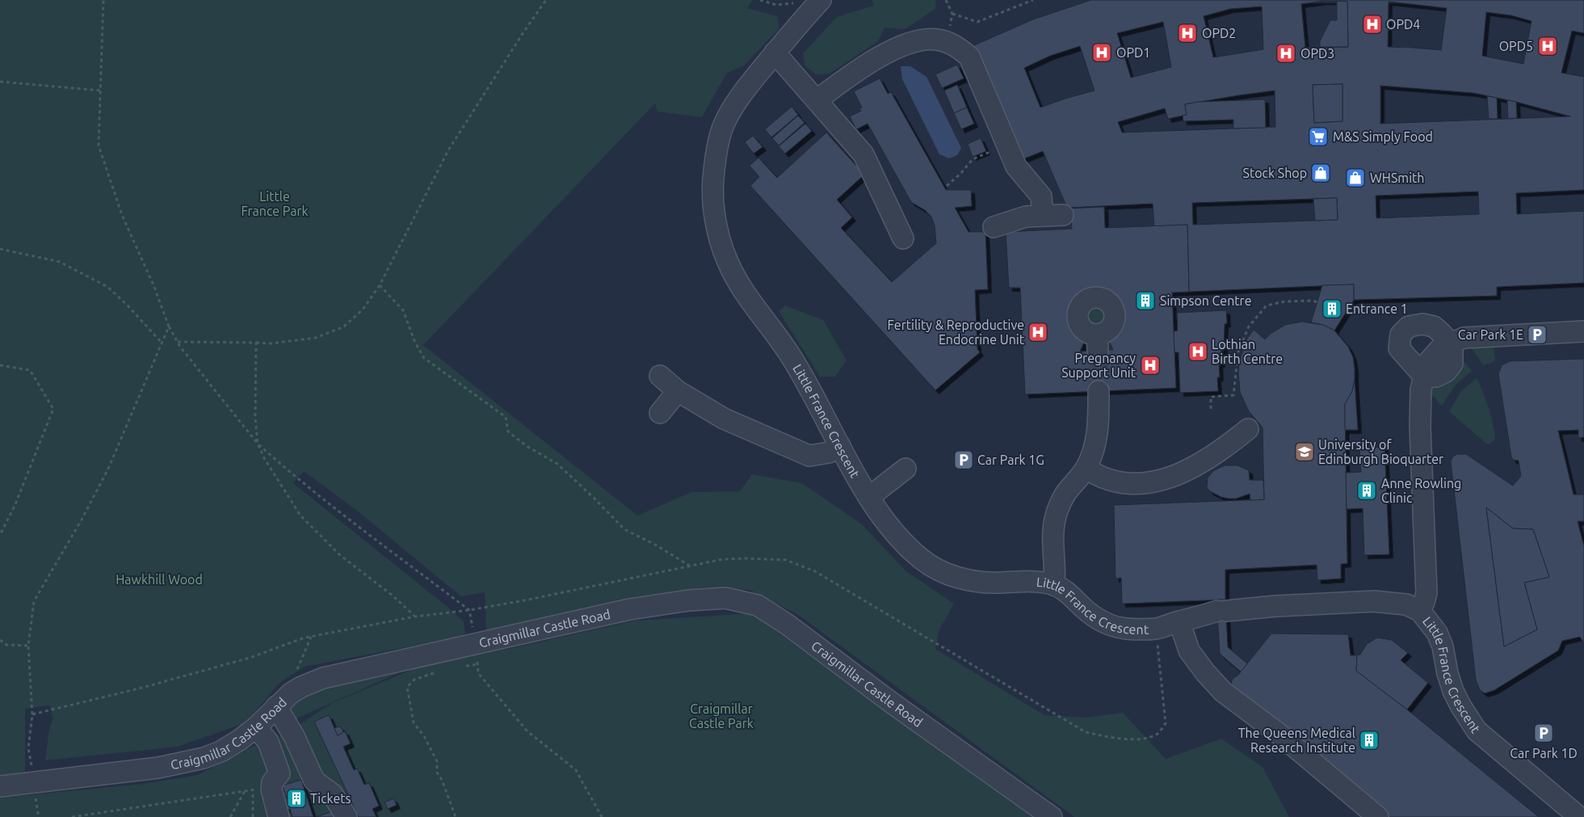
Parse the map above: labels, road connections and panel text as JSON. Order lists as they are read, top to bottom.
{
  "streets": {
    "street": ["Little France Crescent", "Craigmillar Castle Road"]
  },
  "parks": ["Little France Park", "Hawkhill Wood", "Craigmillar Castle Park"],
  "places": {
    "hospital": [
      "OPD4",
      "OPD2",
      "OPD5",
      "OPD1",
      "OPD3",
      "Fertility & Reproductive Endocrine Unit",
      "Lothian Birth Centre",
      "Pregnancy Support Unit"
    ],
    "supermarket": ["M&S Simply Food"],
    "shop": ["Stock Shop", "WHSmith"],
    "building": [
      "Simpson Centre",
      "Entrance 1",
      "Anne Rowling Clinic",
      "The Queens Medical Research Institute",
      "Tickets"
    ],
    "parking": ["Car Park 1E", "Car Park 1G", "Car Park 1D"],
    "school or university": ["University of Edinburgh Bioquarter"]
  }
}
